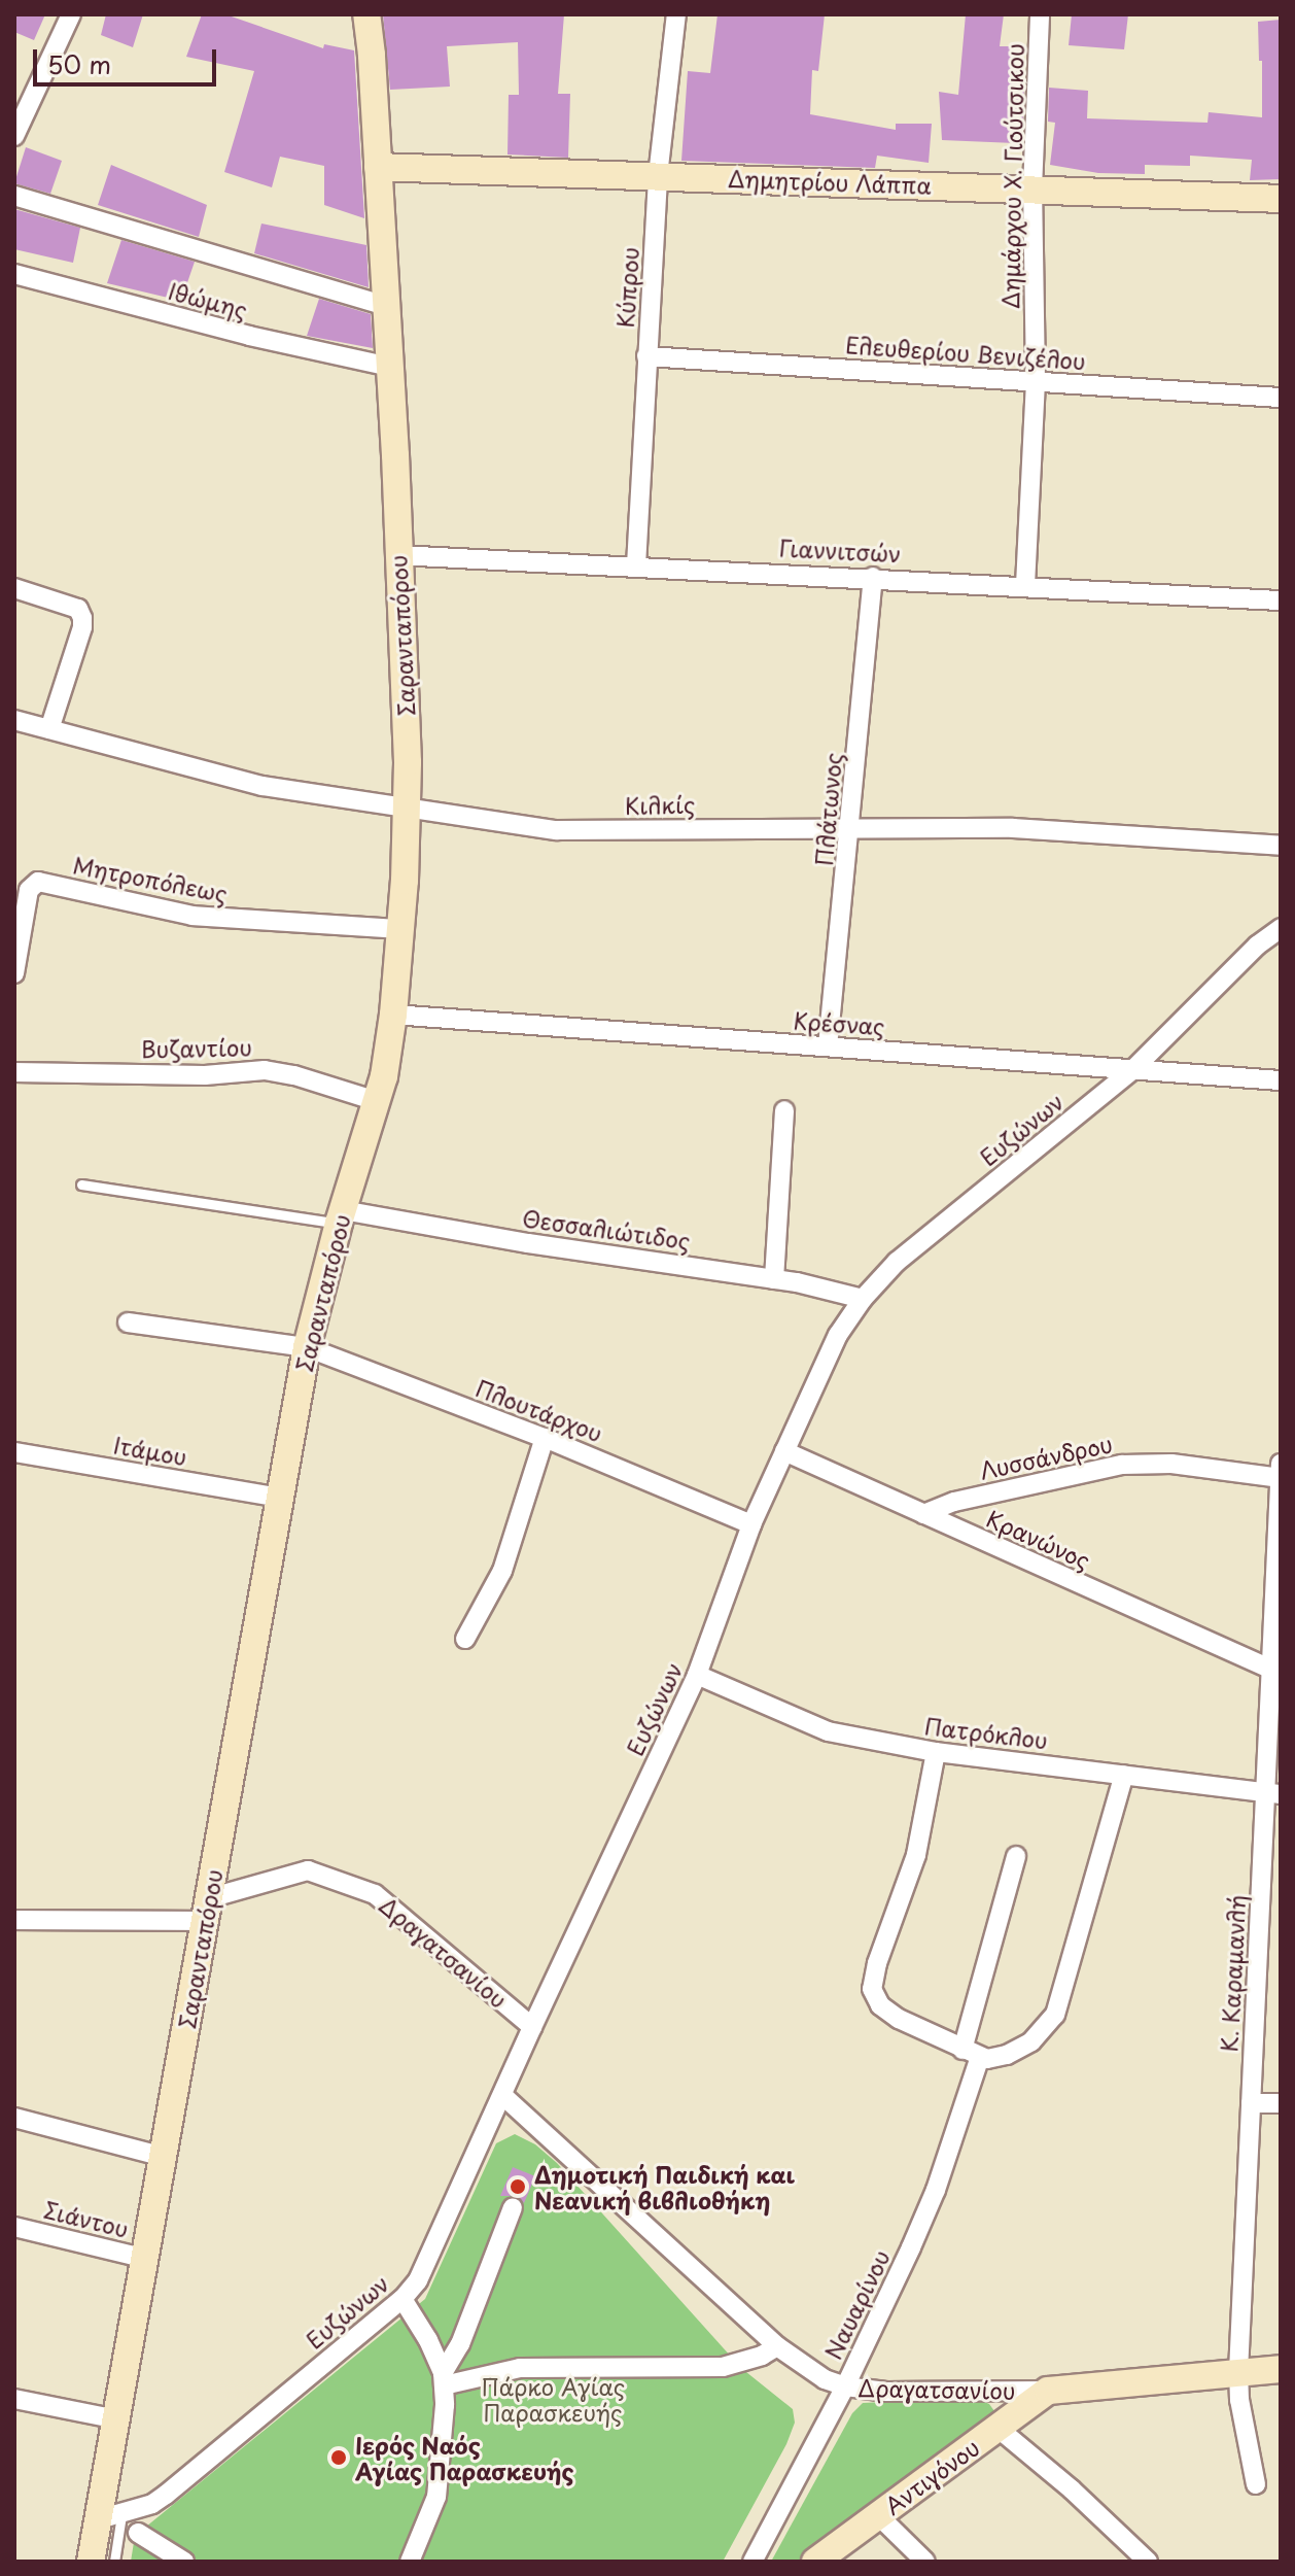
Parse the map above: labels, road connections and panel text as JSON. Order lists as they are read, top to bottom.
{
  "streets": {
    "street": [
      "Δημάρχου Χ. Γιούτσικου",
      "Δημητρίου Λάππα",
      "Κύπρου",
      "Ιθώμης",
      "Ελευθερίου Βενιζέλου",
      "Γιαννιτσών",
      "Σαρανταπόρου",
      "Κιλκίς",
      "Πλάτωνος",
      "Μητροπόλεως",
      "Κρέσνας",
      "Βυζαντίου",
      "Ευζώνων",
      "Θεσσαλιώτιδος",
      "Πλουτάρχου",
      "Ιτάμου",
      "Λυσσάνδρου",
      "Κρανώνος",
      "Πατρόκλου",
      "Δραγατσανίου",
      "Κ. Καραμανλή",
      "Σιάντου",
      "Ναυαρίνου",
      "Αντιγόνου"
    ]
  },
  "crossings": [
    ["Δημάρχου Χ. Γιούτσικου", "Δημητρίου Λάππα"],
    ["Δημάρχου Χ. Γιούτσικου", "Ελευθερίου Βενιζέλου"],
    ["Δημάρχου Χ. Γιούτσικου", "Γιαννιτσών"],
    ["Δημητρίου Λάππα", "Κύπρου"],
    ["Δημητρίου Λάππα", "Σαρανταπόρου"],
    ["Κύπρου", "Ελευθερίου Βενιζέλου"],
    ["Κύπρου", "Γιαννιτσών"],
    ["Ιθώμης", "Σαρανταπόρου"],
    ["Γιαννιτσών", "Σαρανταπόρου"],
    ["Γιαννιτσών", "Πλάτωνος"],
    ["Σαρανταπόρου", "Κιλκίς"],
    ["Σαρανταπόρου", "Μητροπόλεως"],
    ["Σαρανταπόρου", "Κρέσνας"],
    ["Σαρανταπόρου", "Βυζαντίου"],
    ["Σαρανταπόρου", "Ευζώνων"],
    ["Σαρανταπόρου", "Θεσσαλιώτιδος"],
    ["Σαρανταπόρου", "Πλουτάρχου"],
    ["Σαρανταπόρου", "Ιτάμου"],
    ["Σαρανταπόρου", "Δραγατσανίου"],
    ["Σαρανταπόρου", "Σιάντου"],
    ["Κιλκίς", "Πλάτωνος"],
    ["Πλάτωνος", "Κρέσνας"],
    ["Κρέσνας", "Ευζώνων"],
    ["Ευζώνων", "Θεσσαλιώτιδος"],
    ["Ευζώνων", "Πλουτάρχου"],
    ["Ευζώνων", "Κρανώνος"],
    ["Ευζώνων", "Πατρόκλου"],
    ["Ευζώνων", "Δραγατσανίου"],
    ["Λυσσάνδρου", "Κρανώνος"],
    ["Λυσσάνδρου", "Κ. Καραμανλή"],
    ["Κρανώνος", "Κ. Καραμανλή"],
    ["Πατρόκλου", "Κ. Καραμανλή"],
    ["Δραγατσανίου", "Κ. Καραμανλή"],
    ["Δραγατσανίου", "Ναυαρίνου"],
    ["Δραγατσανίου", "Αντιγόνου"]
  ],
  "parks": ["Πάρκο Αγίας Παρασκευής"],
  "places": ["Δημοτική Παιδική και Νεανική βιβλιοθήκη", "Ιερός Ναός Αγίας Παρασκευής"],
  "scale_bar": "50 m"
}
